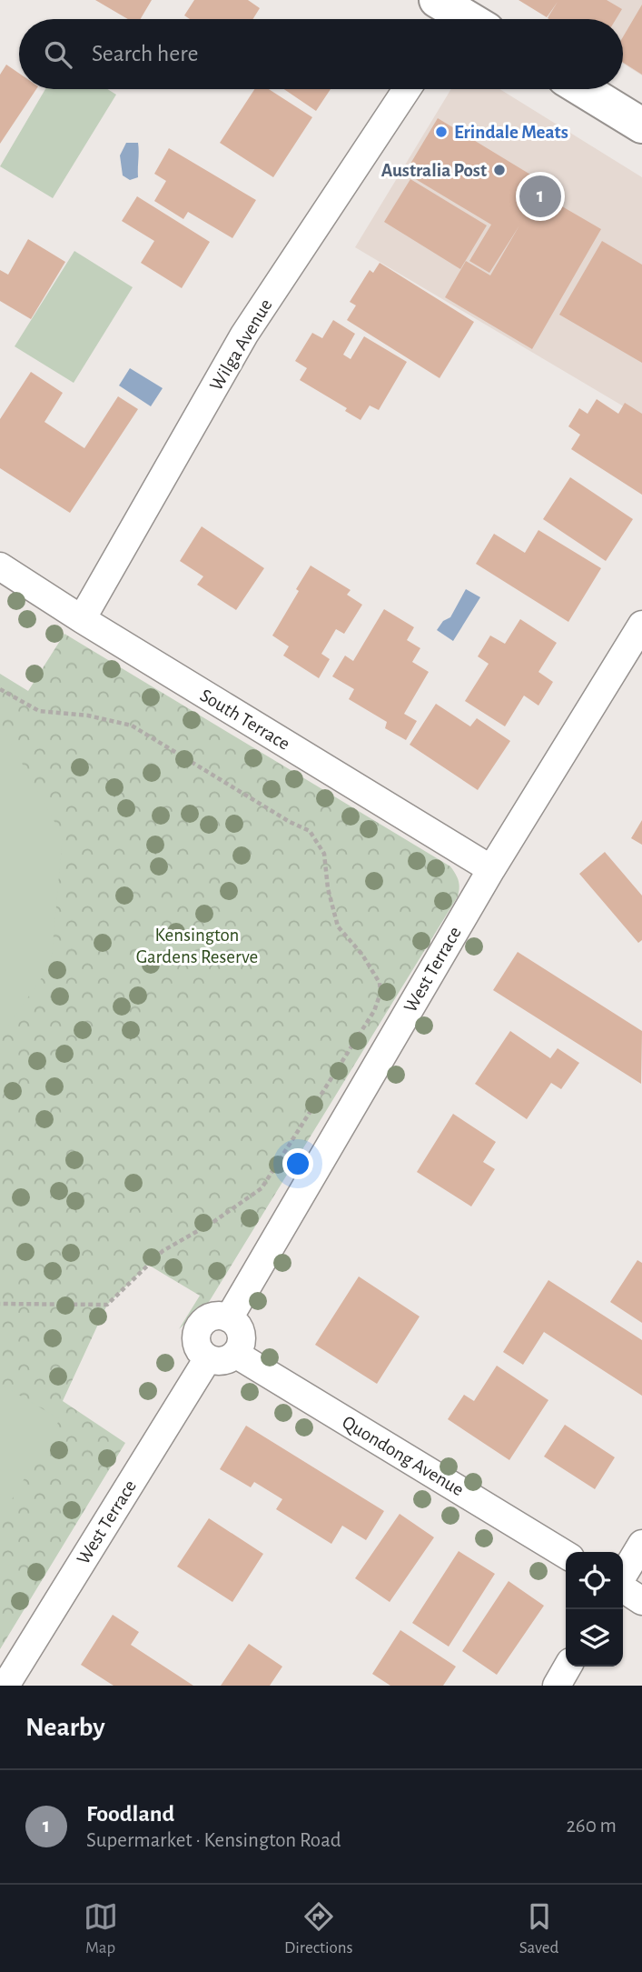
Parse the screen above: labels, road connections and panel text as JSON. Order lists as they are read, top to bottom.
{
  "streets": {
    "street": [
      "Wilga Avenue",
      "South Terrace",
      "West Terrace",
      "Quondong Avenue"
    ]
  },
  "crossings": [
    ["Wilga Avenue", "South Terrace"],
    ["South Terrace", "West Terrace"],
    ["West Terrace", "Quondong Avenue"]
  ],
  "parks": ["Kensington Gardens Reserve"],
  "places": ["Erindale Meats", "Australia Post"],
  "page": {
    "search": "Search here",
    "pins": "1",
    "heading": "Nearby",
    "list": [
      {
        "mark": "1",
        "name": "Foodland",
        "note": "Supermarket · Kensington Road",
        "value": "260 m"
      }
    ],
    "nav": ["Map", "Directions", "Saved"]
  }
}
